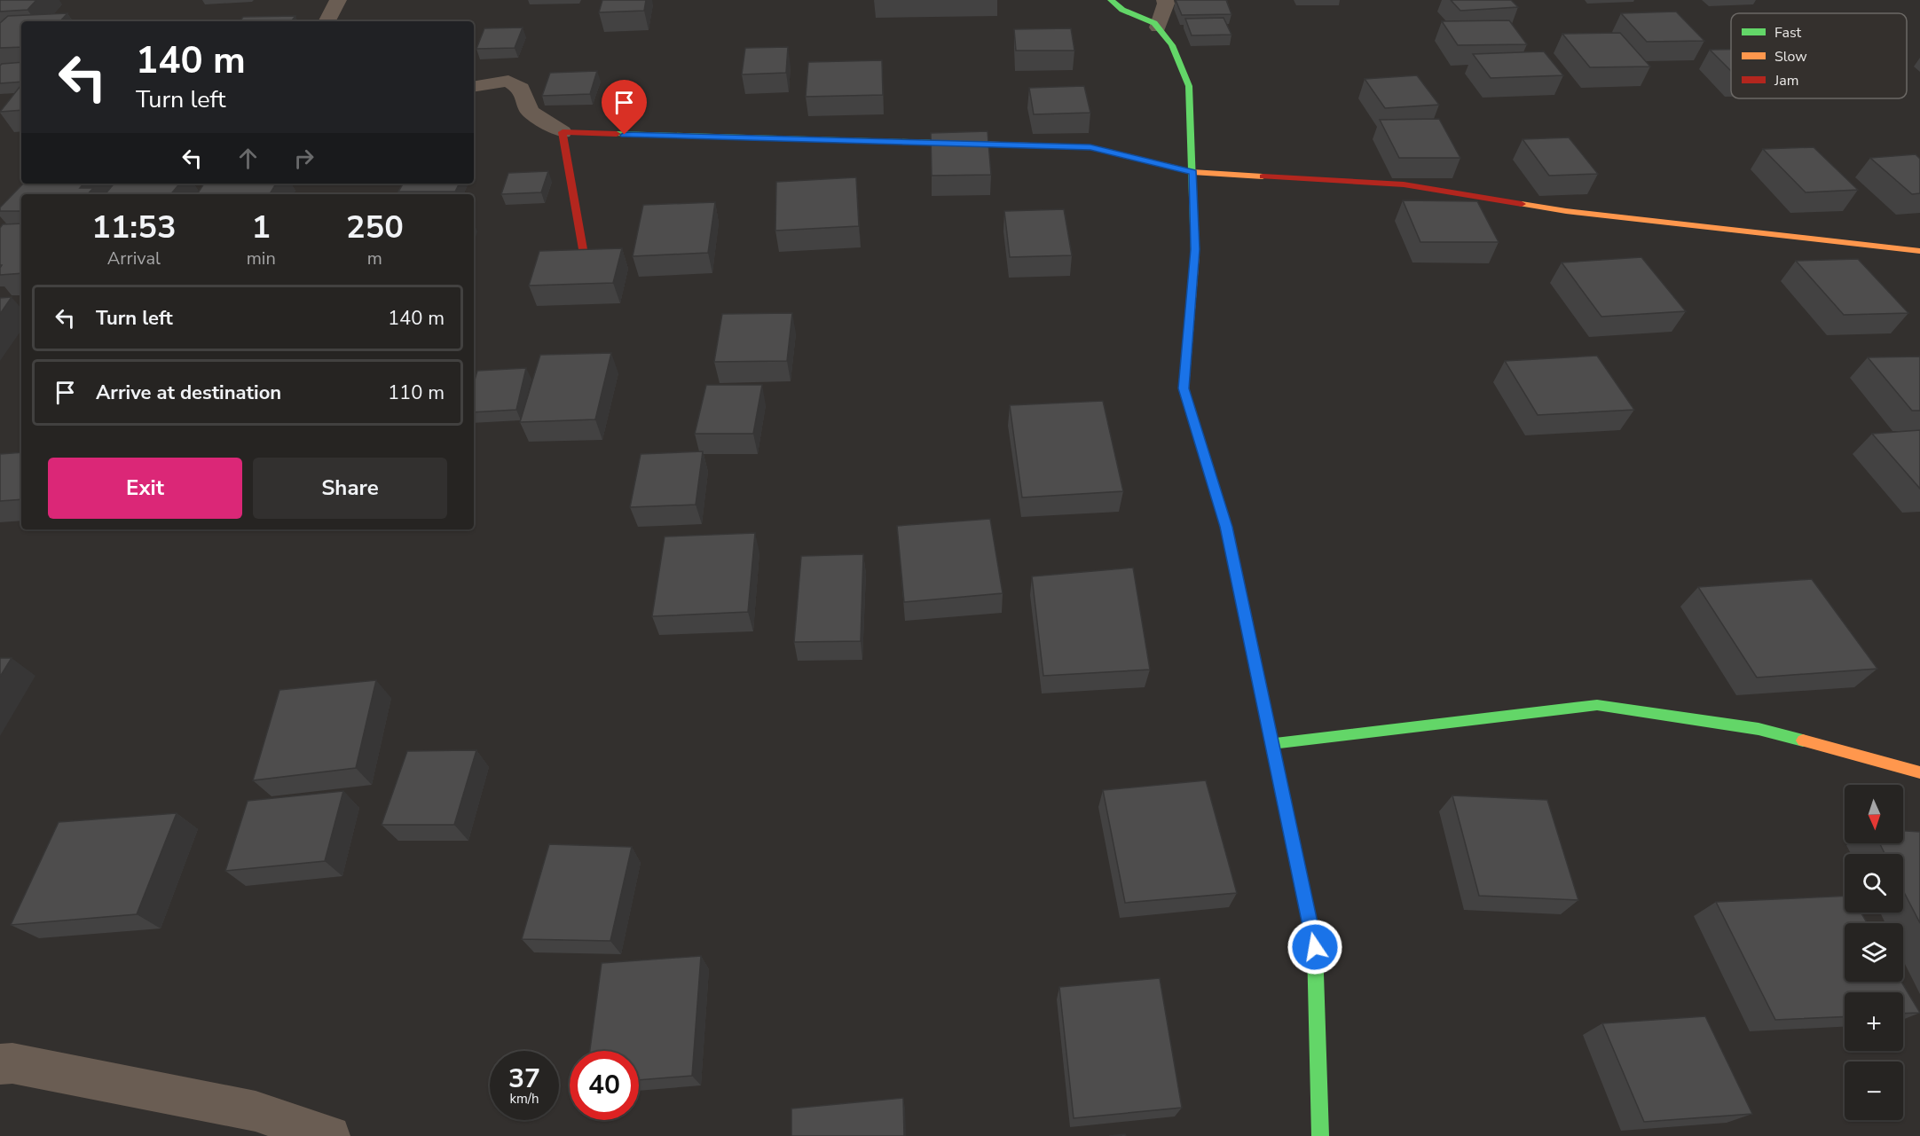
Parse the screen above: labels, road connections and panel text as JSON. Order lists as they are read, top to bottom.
{
  "legend": ["Fast", "Slow", "Jam"],
  "north": "bottom",
  "page": {
    "turn": ["140 m", "Turn left"],
    "eta": [
      "11:53",
      "Arrival",
      "1",
      "min",
      "250",
      "m"
    ],
    "list": [
      {
        "name": "Turn left",
        "value": "140 m"
      },
      {
        "name": "Arrive at destination",
        "value": "110 m"
      }
    ],
    "buttons": ["Exit", "Share"],
    "map_buttons": ["+", "−"],
    "speed": "37 km/h",
    "limit": "40"
  }
}
